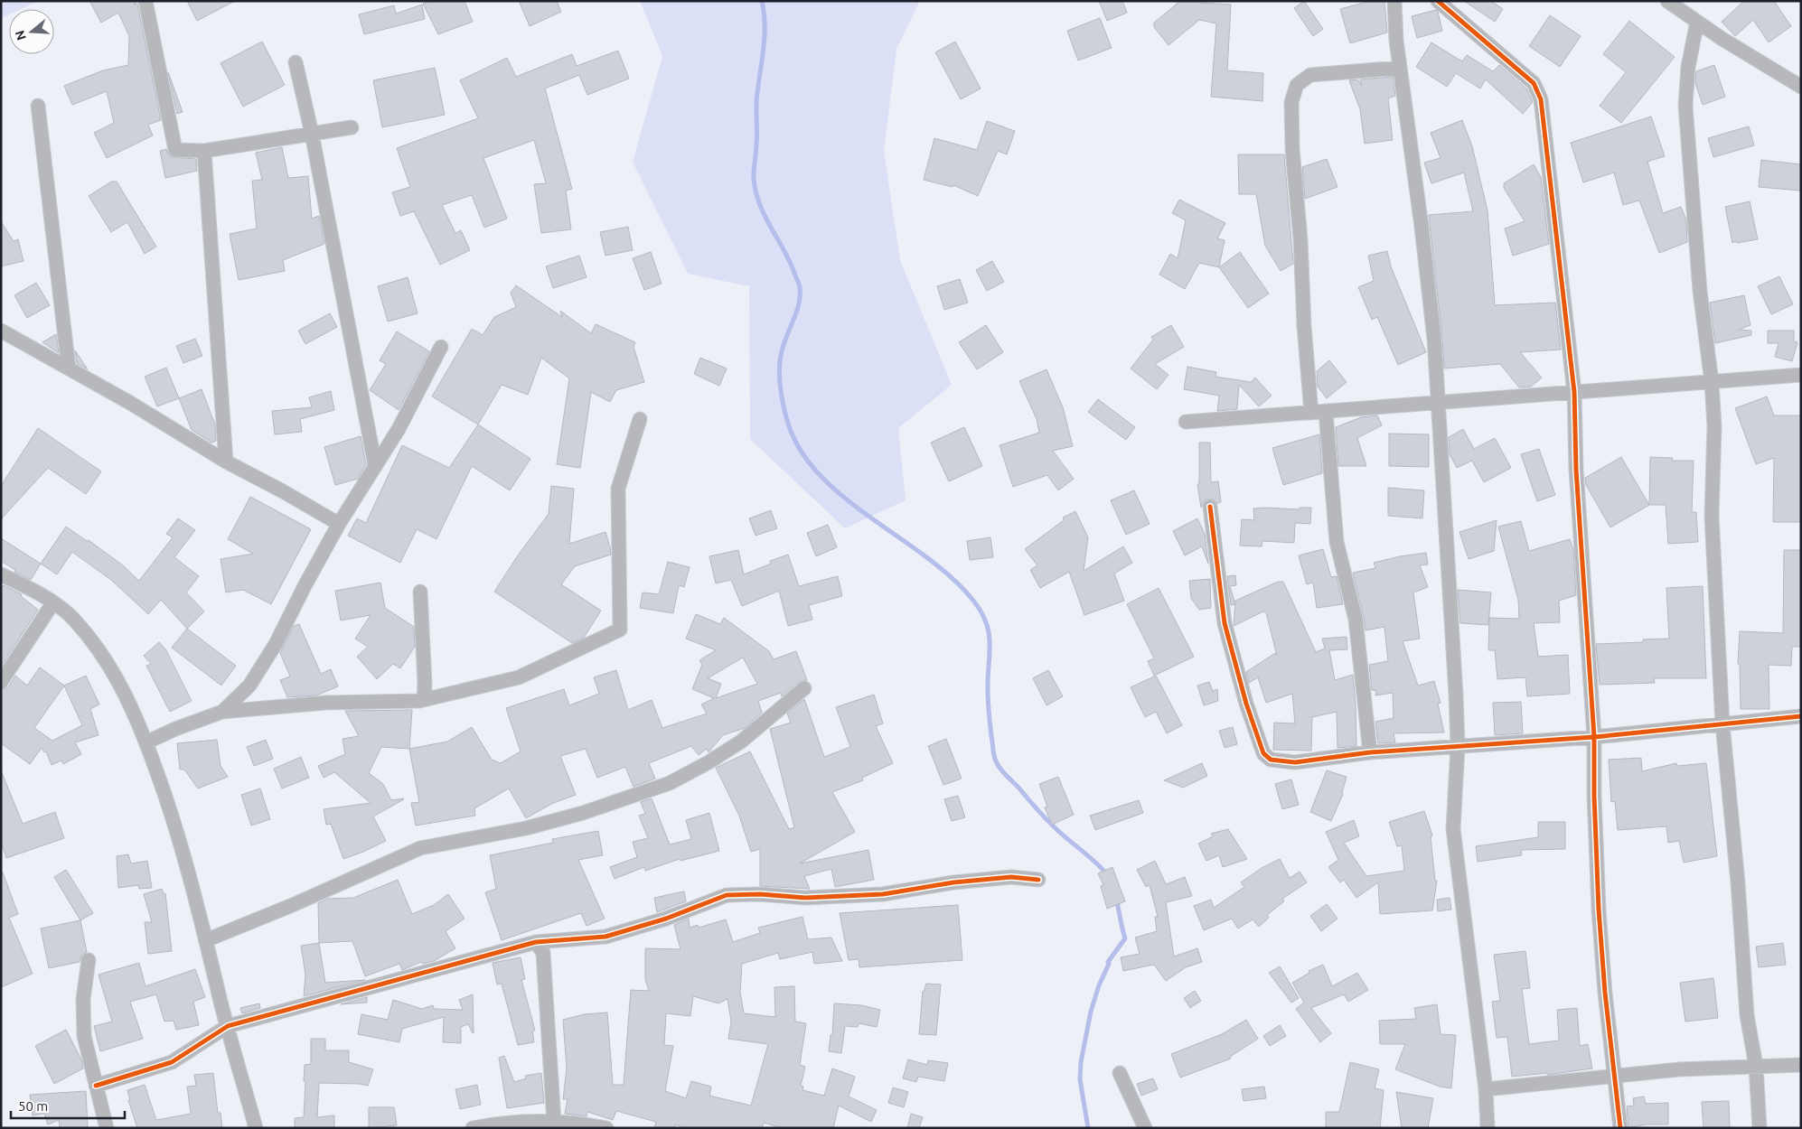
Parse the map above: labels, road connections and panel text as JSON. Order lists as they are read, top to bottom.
{
  "scale_bar": "50 m",
  "north": "left"
}
